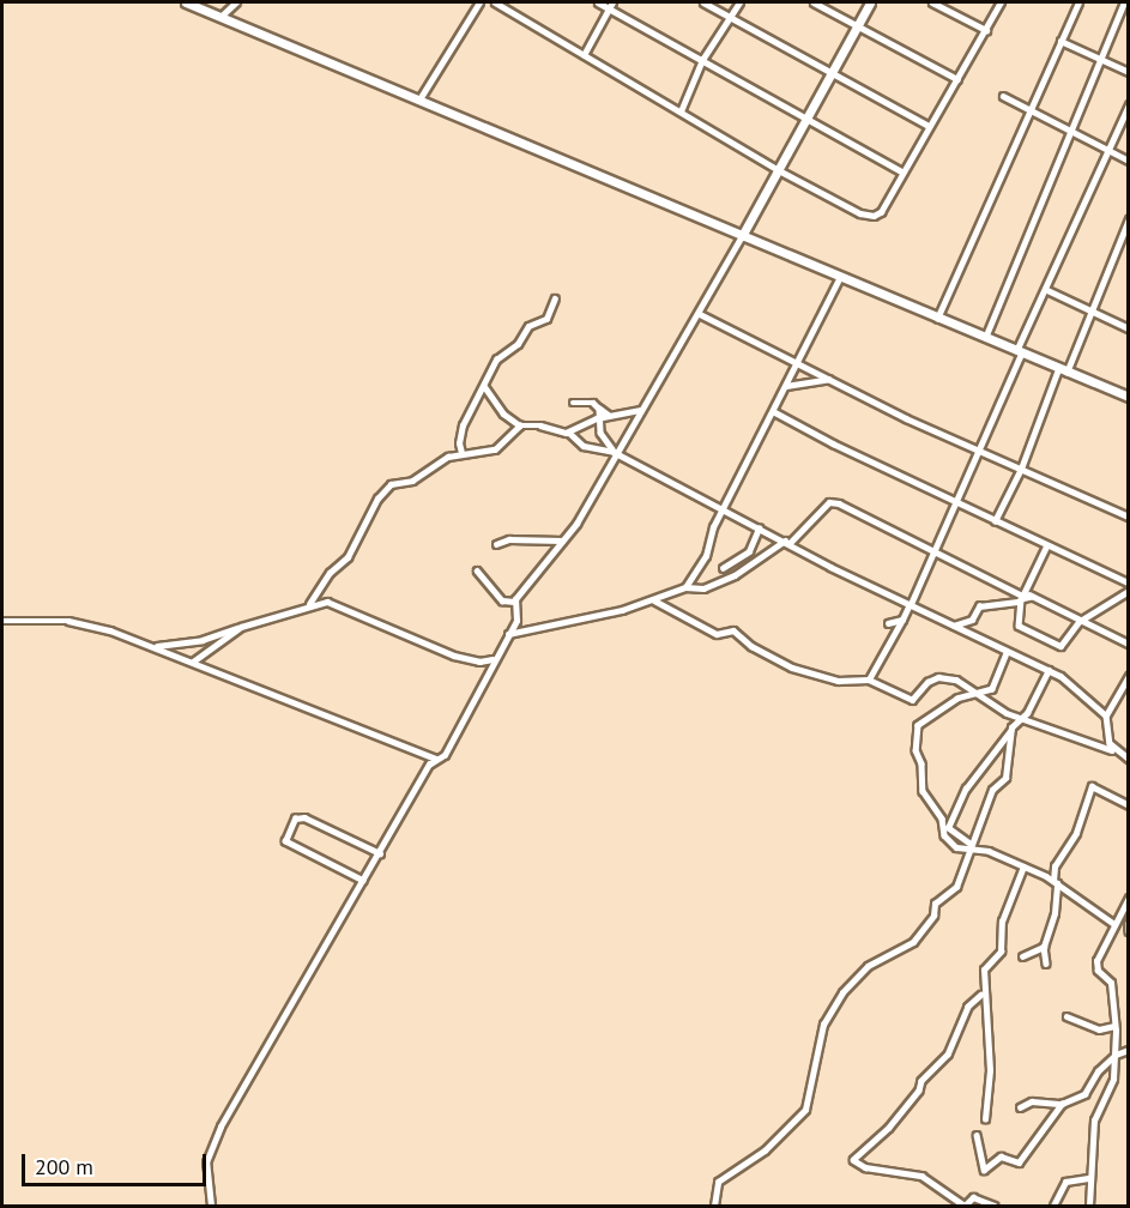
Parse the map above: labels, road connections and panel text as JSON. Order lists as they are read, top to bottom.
{
  "scale_bar": "200 m"
}
